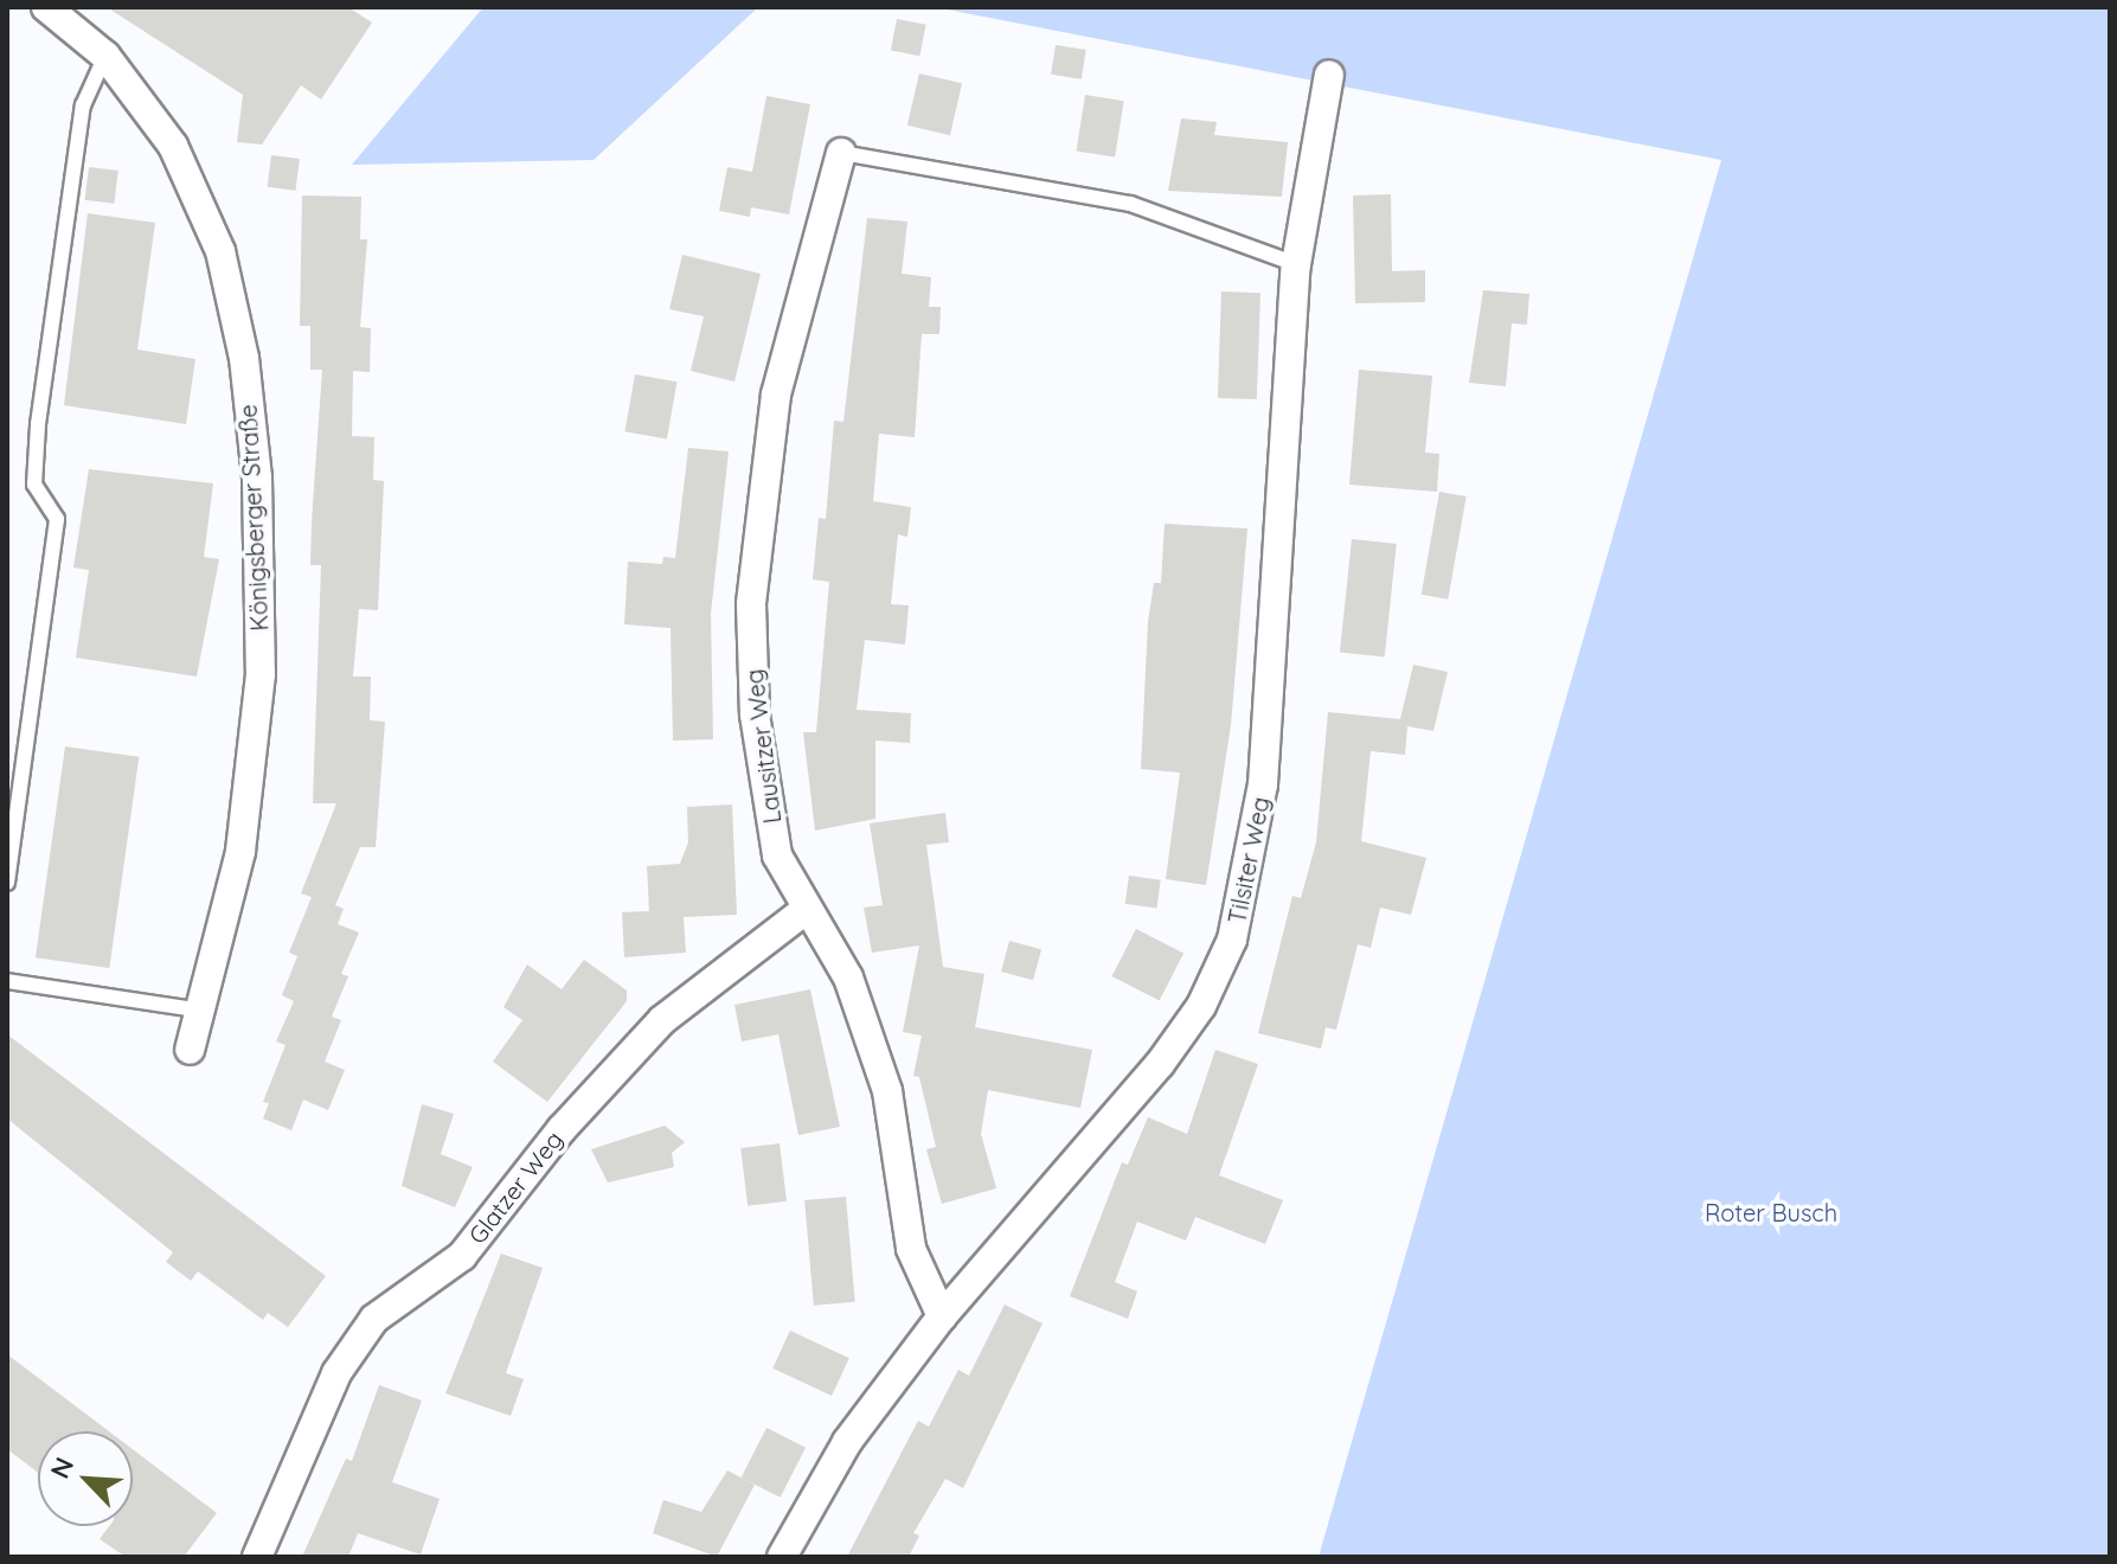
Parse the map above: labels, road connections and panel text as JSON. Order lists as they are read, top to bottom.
{
  "streets": {
    "street": [
      "Königsberger Straße",
      "Lausitzer Weg",
      "Tilsiter Weg",
      "Glatzer Weg"
    ]
  },
  "crossings": [
    ["Lausitzer Weg", "Tilsiter Weg"],
    ["Lausitzer Weg", "Glatzer Weg"]
  ],
  "parks": ["Roter Busch"],
  "north": "top left"
}
